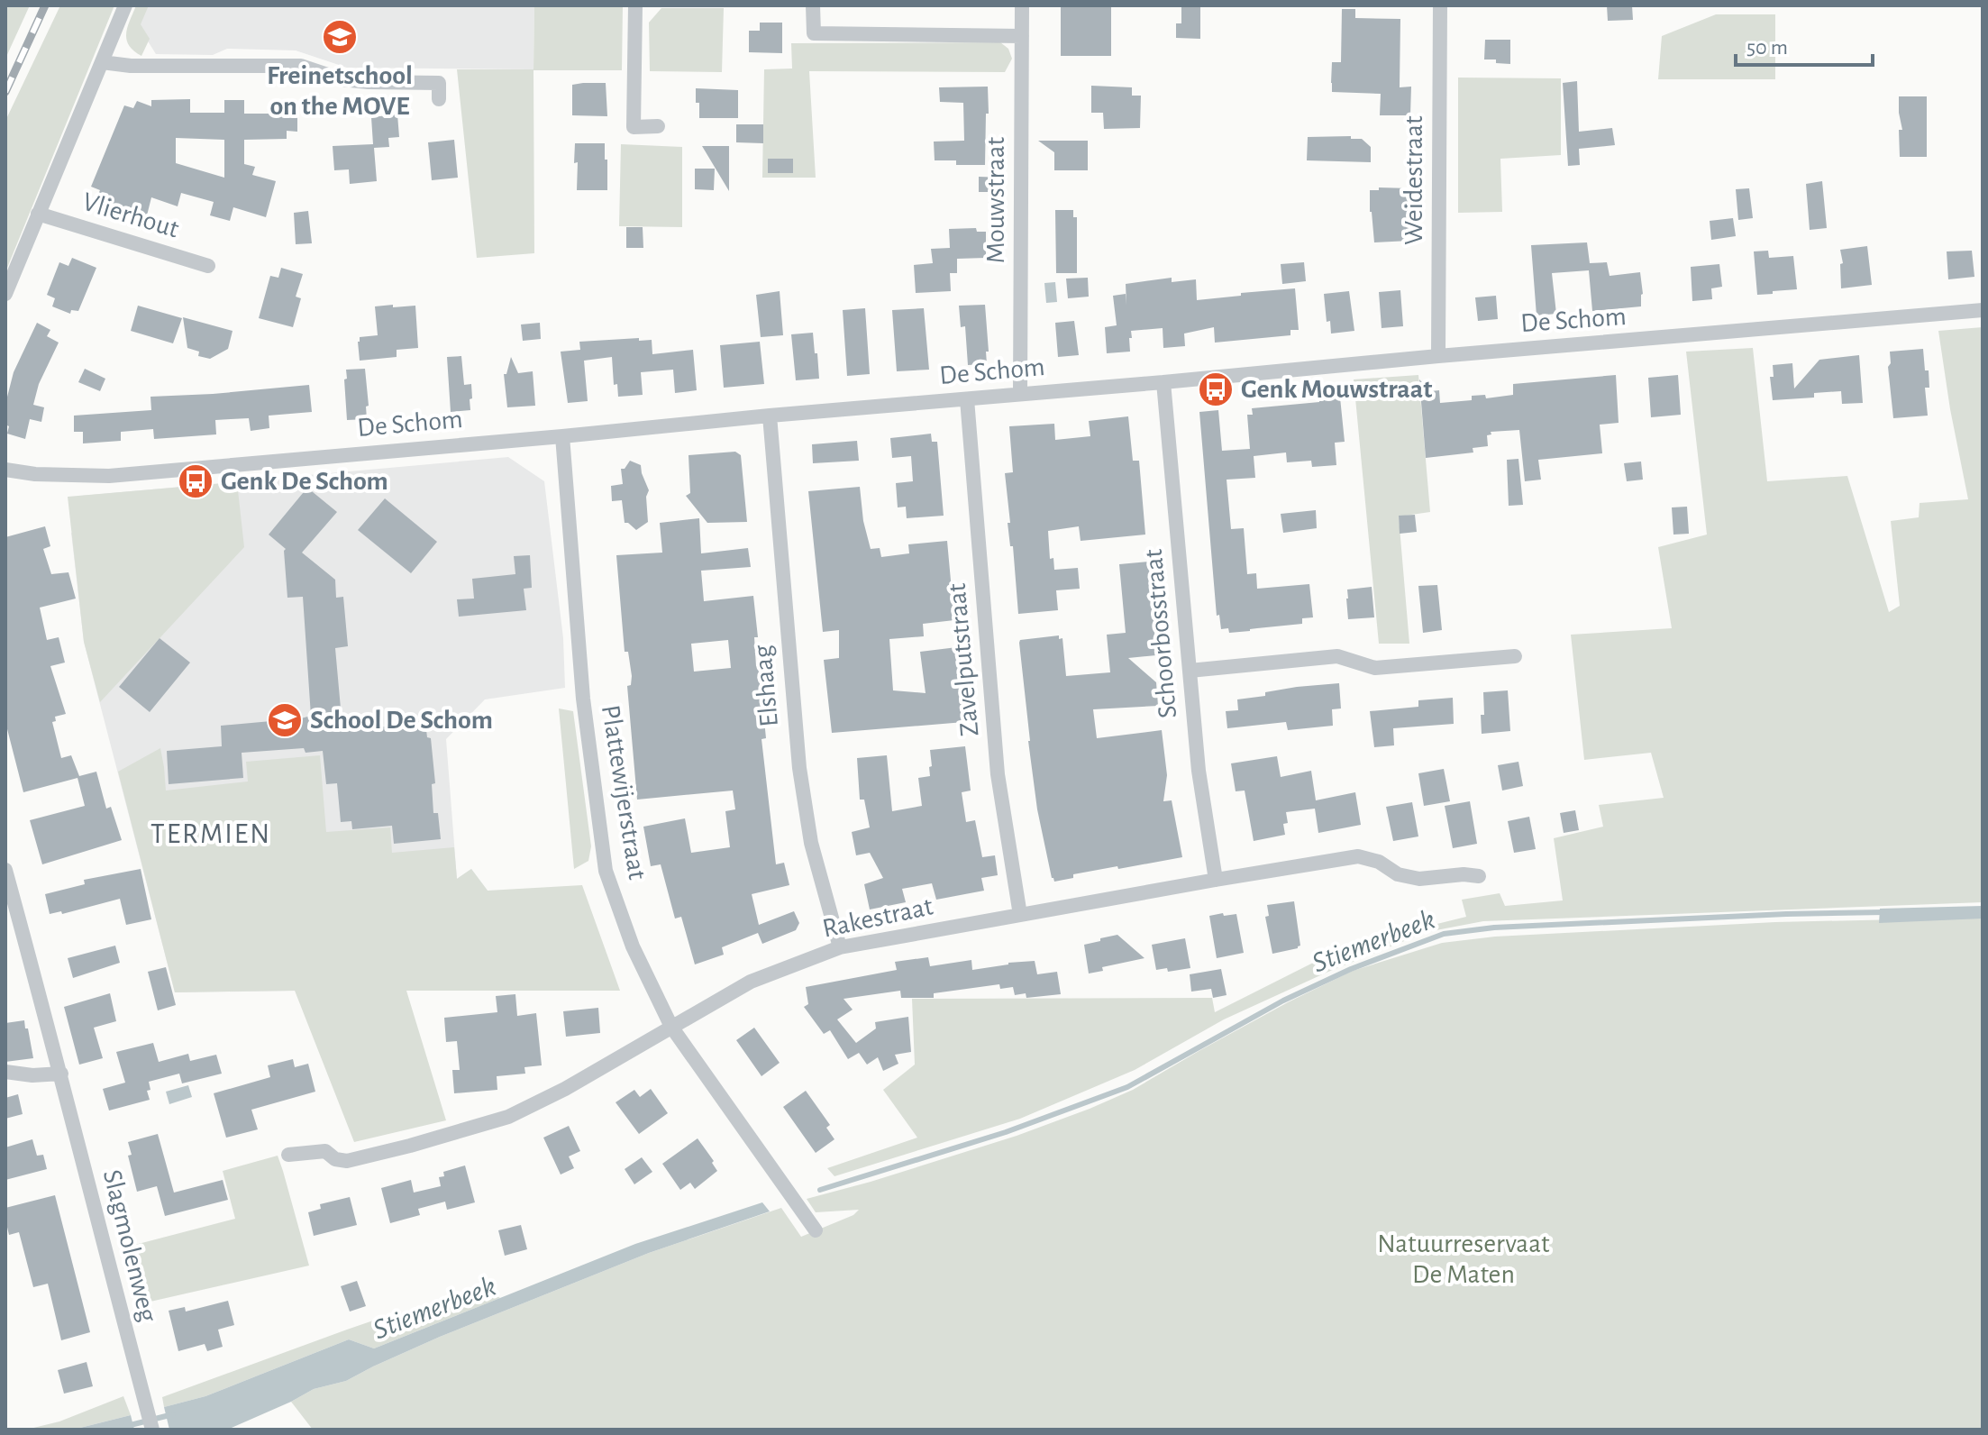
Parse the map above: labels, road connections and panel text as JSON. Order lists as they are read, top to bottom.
{
  "streets": {
    "street": [
      "Weidestraat",
      "Mouwstraat",
      "Vlierhout",
      "De Schom",
      "Schoorbosstraat",
      "Zavelputstraat",
      "Elshaag",
      "Plattewijerstraat",
      "Rakestraat",
      "Slagmolenweg"
    ]
  },
  "crossings": [
    ["Weidestraat", "De Schom"],
    ["Mouwstraat", "De Schom"],
    ["De Schom", "Schoorbosstraat"],
    ["De Schom", "Zavelputstraat"],
    ["De Schom", "Elshaag"],
    ["De Schom", "Plattewijerstraat"],
    ["Schoorbosstraat", "Rakestraat"],
    ["Zavelputstraat", "Rakestraat"],
    ["Elshaag", "Rakestraat"],
    ["Plattewijerstraat", "Rakestraat"]
  ],
  "districts": ["TERMIEN"],
  "water": ["Stiemerbeek"],
  "parks": ["Natuurreservaat De Maten"],
  "places": {
    "school or university": ["Freinetschool on the MOVE", "School De Schom"],
    "bus stop": ["Genk Mouwstraat", "Genk De Schom"]
  },
  "scale_bar": "50 m"
}
